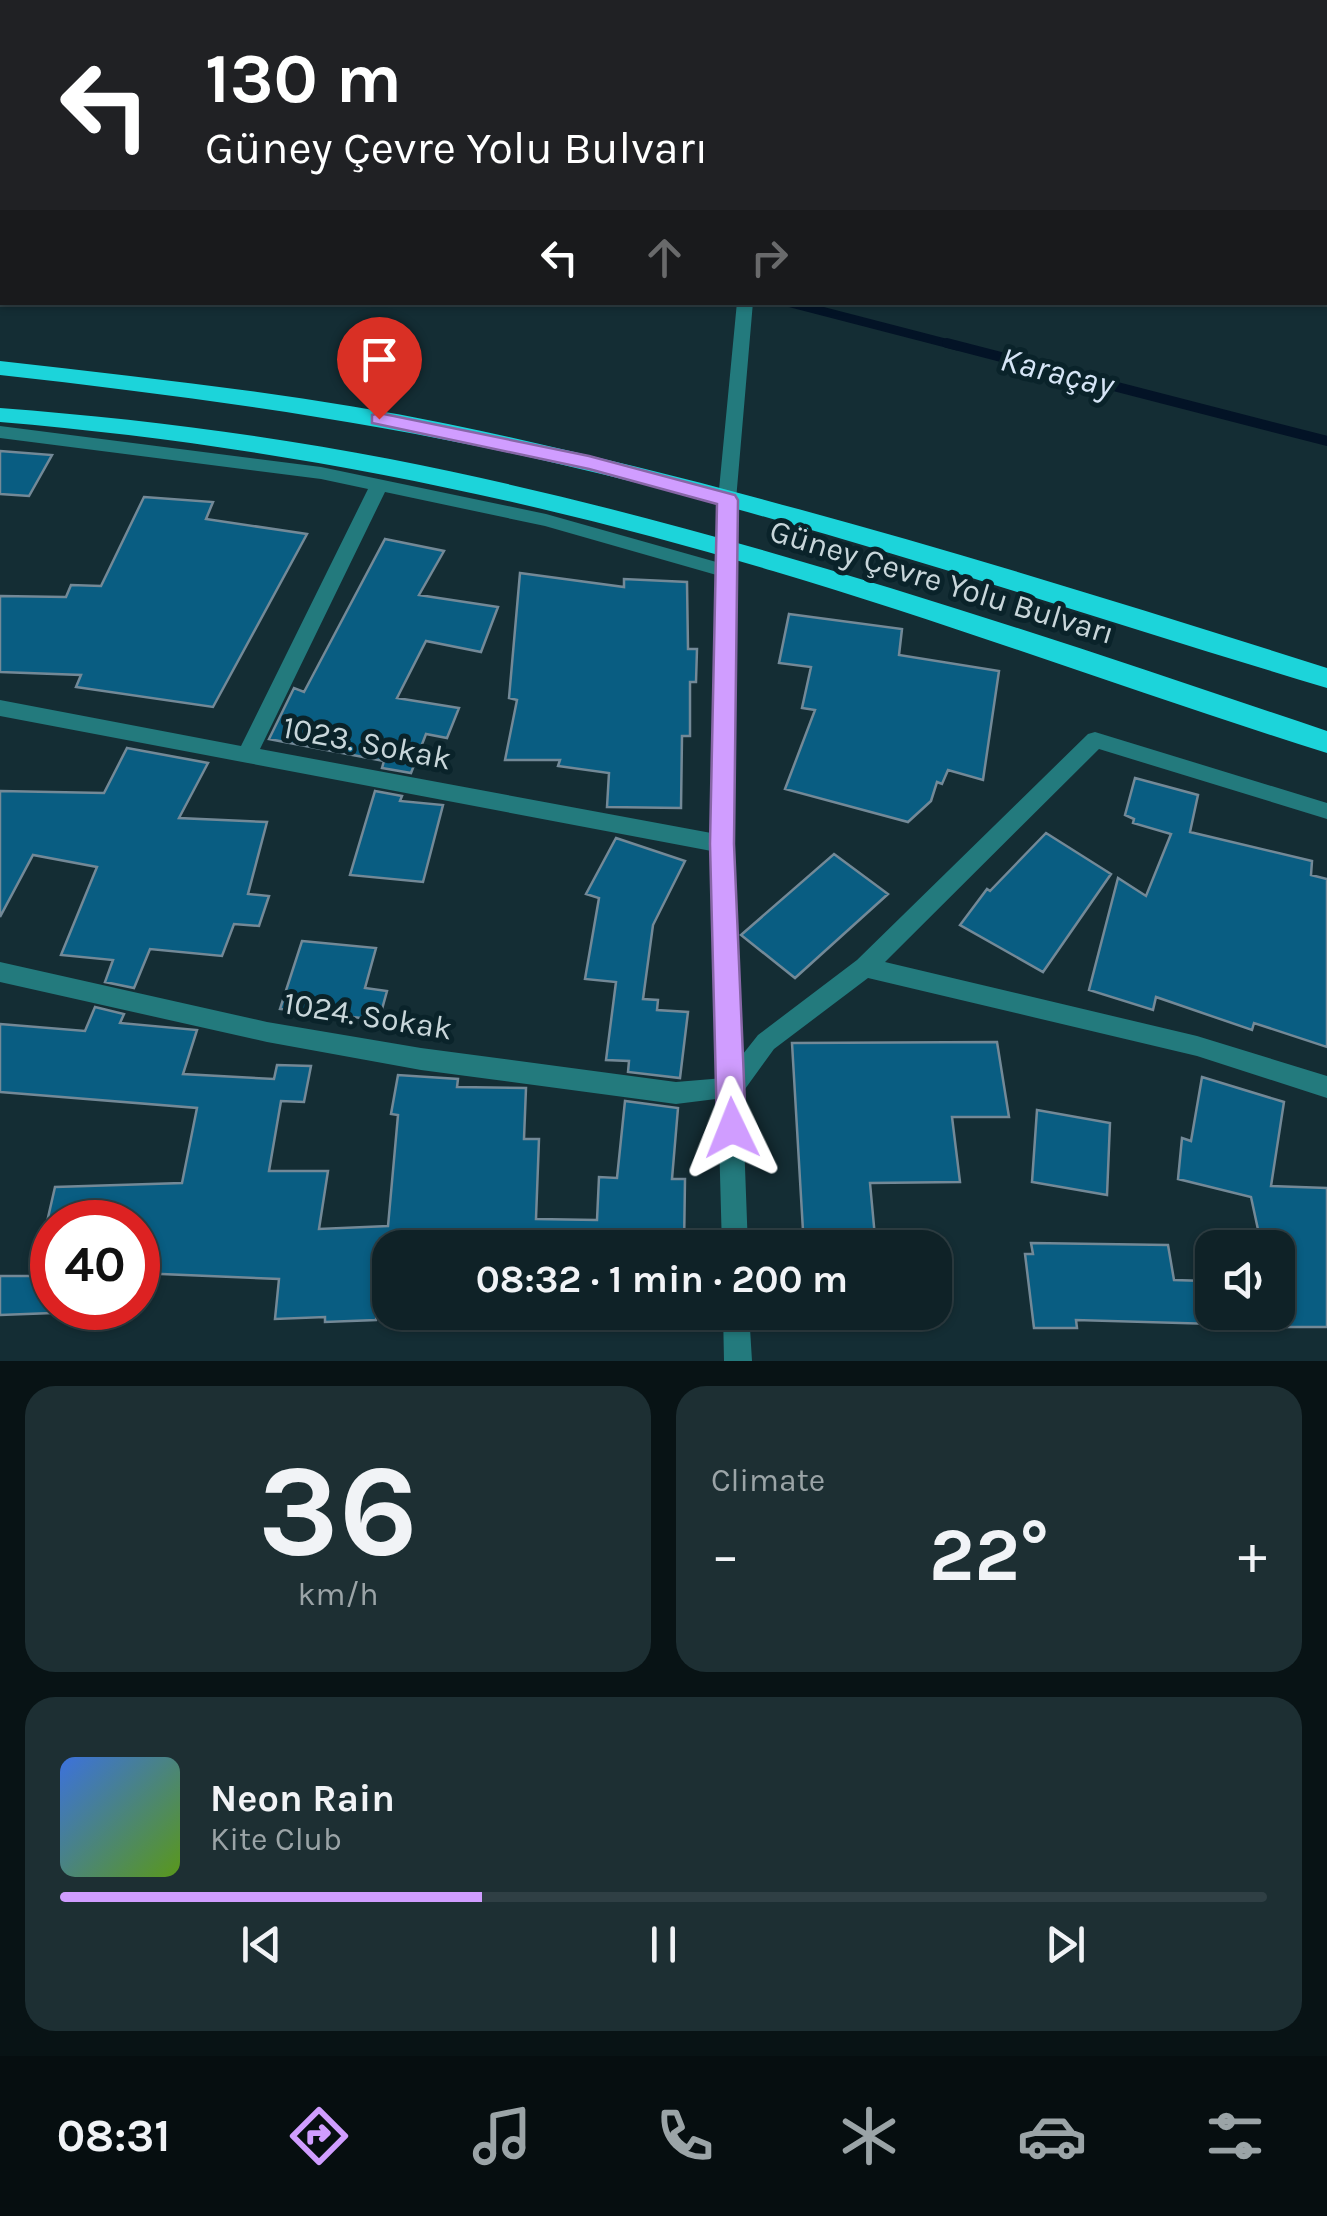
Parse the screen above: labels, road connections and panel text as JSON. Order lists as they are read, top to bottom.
{
  "streets": {
    "highway": ["Güney Çevre Yolu Bulvarı"],
    "street": ["1023. Sokak", "1024. Sokak"]
  },
  "water": ["Karaçay"],
  "page": {
    "turn": ["130 m", "Güney Çevre Yolu Bulvarı"],
    "limit": "40",
    "trip": "08:32 · 1 min · 200 m",
    "tile": [
      ["36", "km/h"],
      "Climate"
    ],
    "heat": ["−", "22°", "+"],
    "song": ["Neon Rain", "Kite Club"],
    "tabs": "08:31"
  }
}
